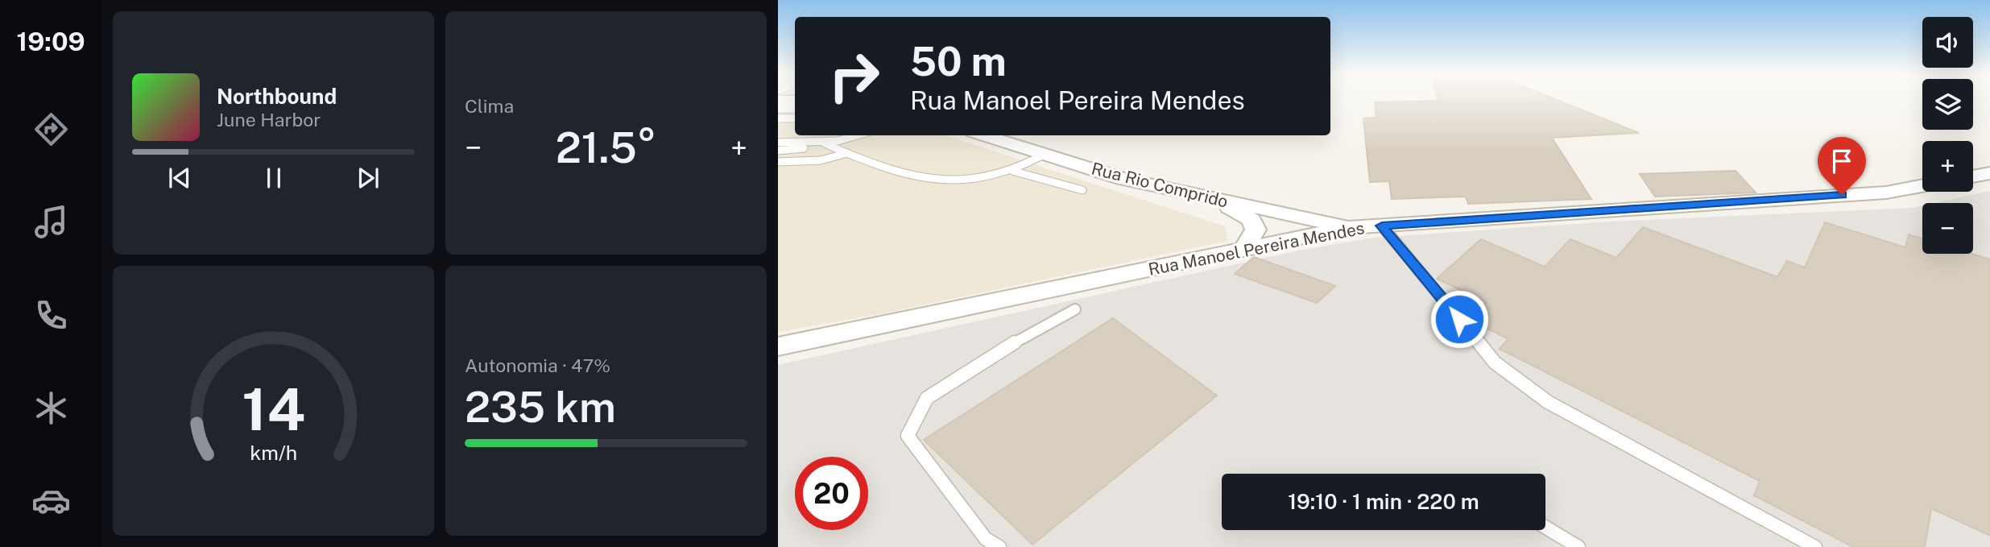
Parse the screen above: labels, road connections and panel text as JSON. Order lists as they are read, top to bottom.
{
  "streets": {
    "street": ["Rua Rio Comprido", "Rua Manoel Pereira Mendes"]
  },
  "crossings": [
    ["Rua Rio Comprido", "Rua Manoel Pereira Mendes"]
  ],
  "page": {
    "tabs": "19:09",
    "tile": [
      "Clima",
      ["Autonomia · 47%", "235 km"]
    ],
    "map_buttons": ["+", "−"],
    "turn": ["50 m", "Rua Manoel Pereira Mendes"],
    "song": ["Northbound", "June Harbor"],
    "heat": ["−", "21.5°", "+"],
    "limit": "20",
    "trip": "19:10 · 1 min · 220 m",
    "gauge": ["14", "km/h"]
  }
}
